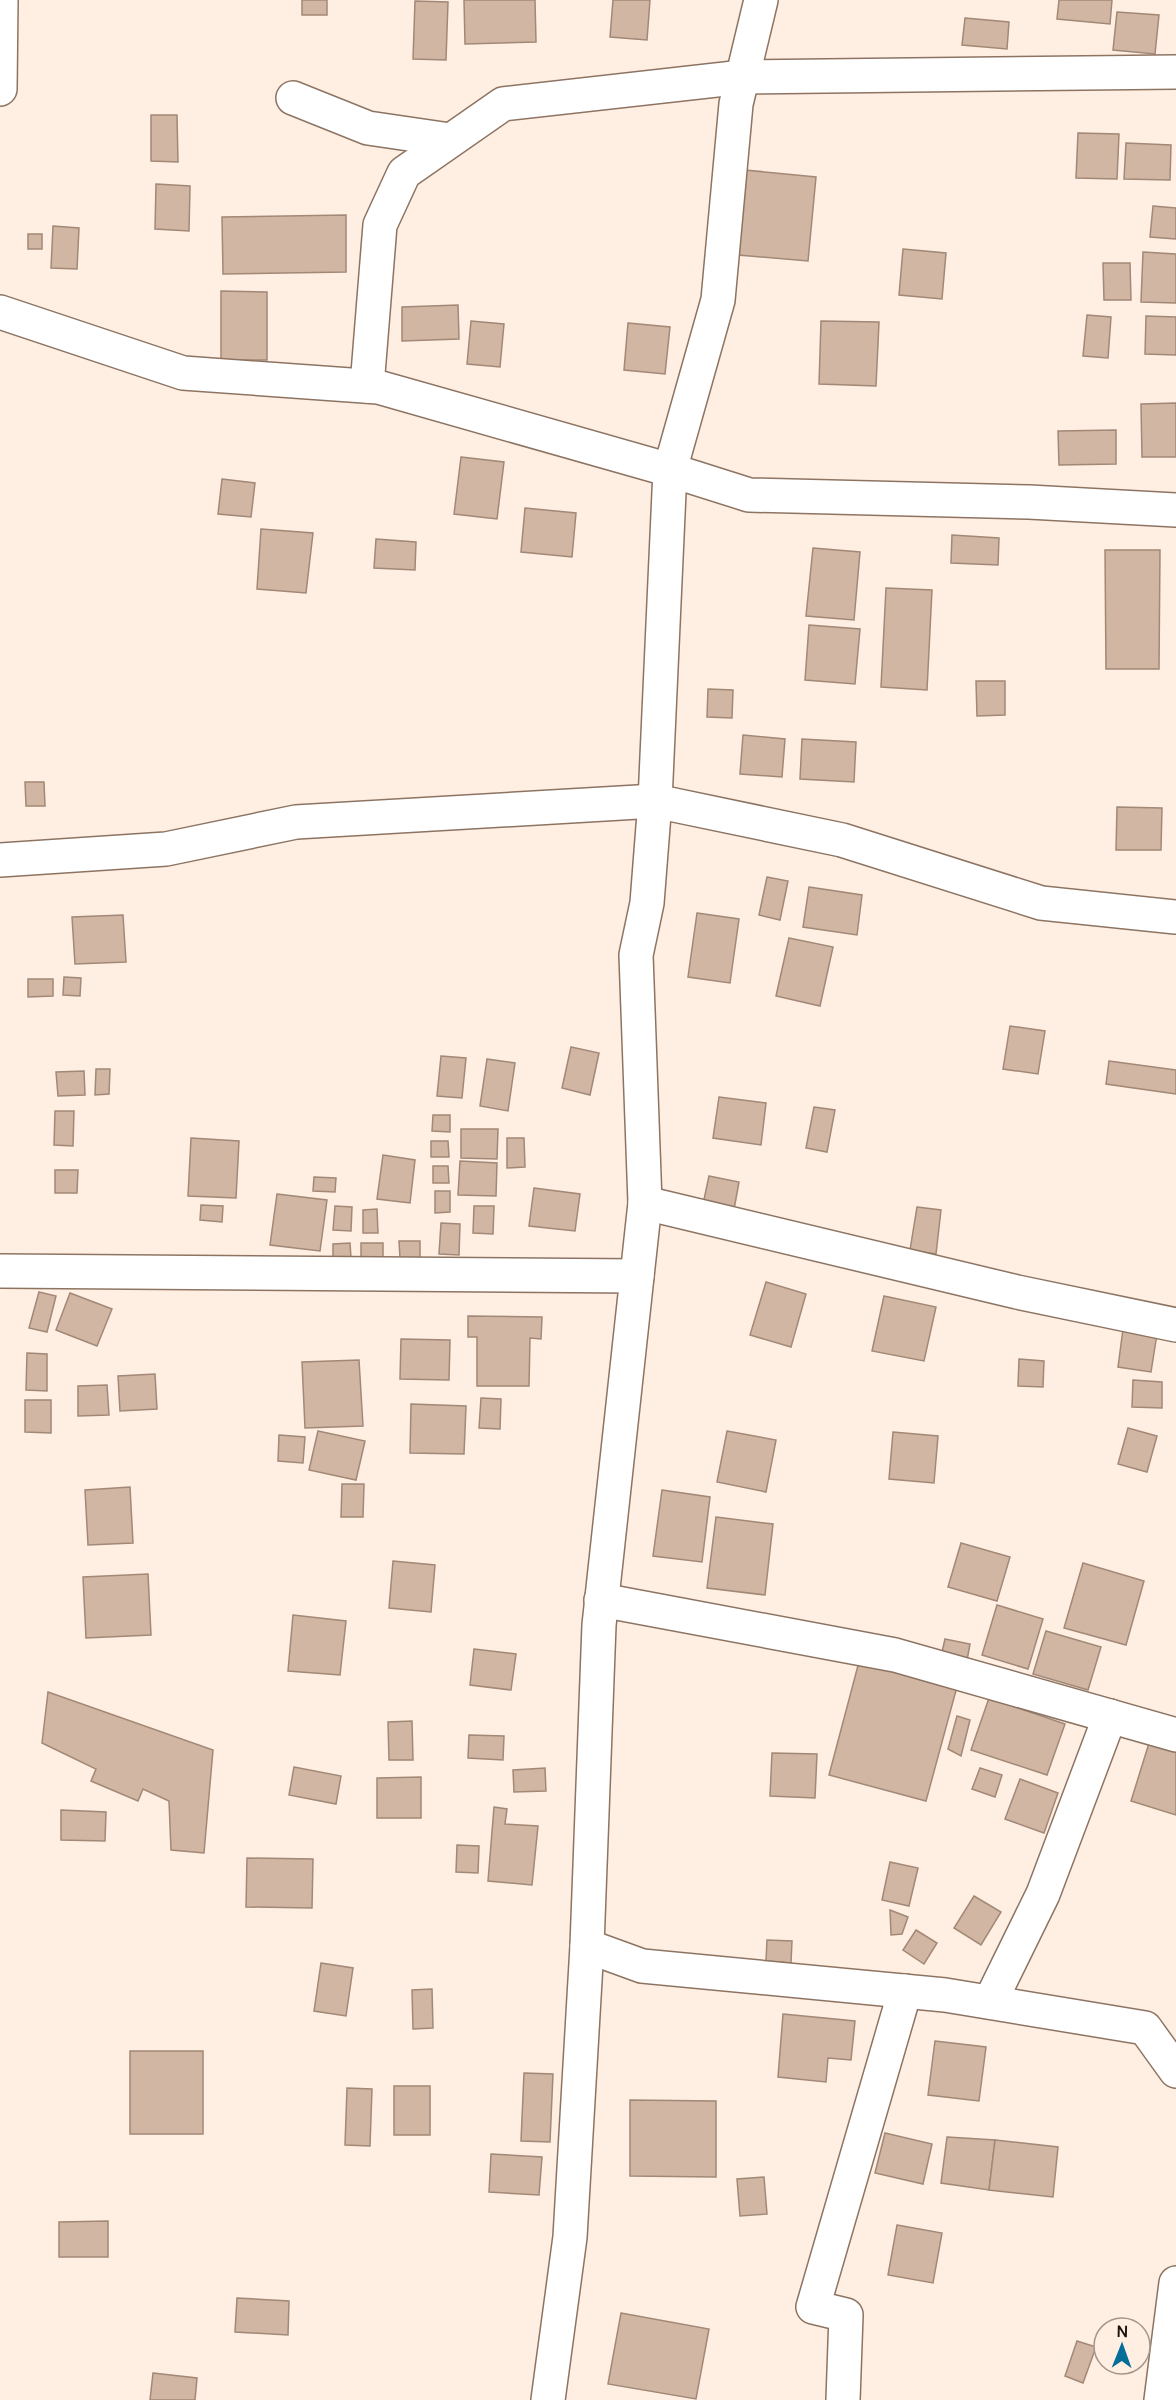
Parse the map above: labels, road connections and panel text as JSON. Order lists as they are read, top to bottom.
{
  "north": "top"
}
